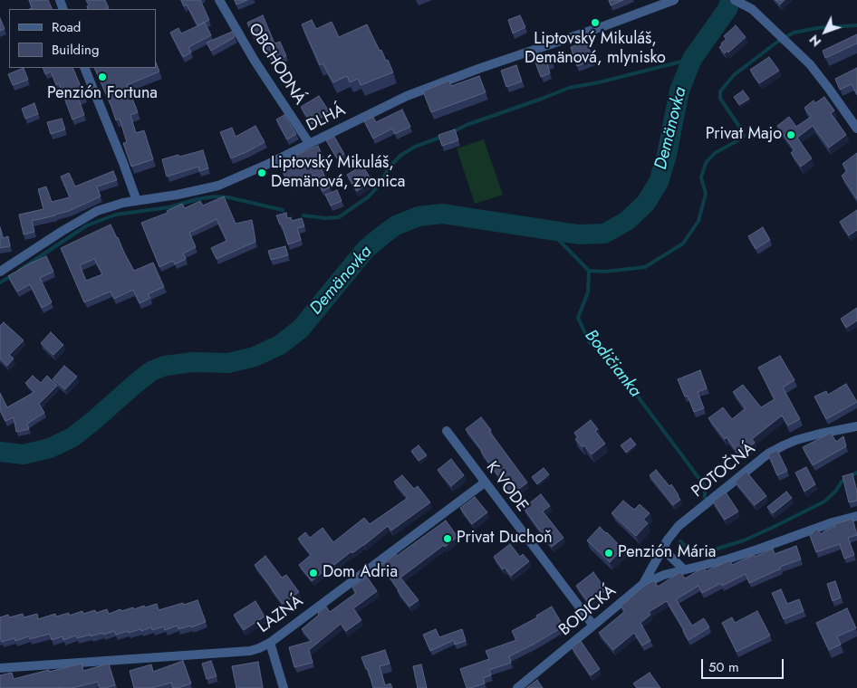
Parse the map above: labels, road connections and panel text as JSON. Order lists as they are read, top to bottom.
{
  "streets": {
    "street": [
      "OBCHODNÁ",
      "DLHÁ",
      "POTOČNÁ",
      "K VODE",
      "BODICKÁ",
      "LAZNÁ"
    ]
  },
  "crossings": [
    ["OBCHODNÁ", "DLHÁ"],
    ["POTOČNÁ", "BODICKÁ"],
    ["K VODE", "BODICKÁ"],
    ["K VODE", "LAZNÁ"]
  ],
  "water": ["Demänovka", "Bodičianka"],
  "places": [
    "Liptovský Mikuláš, Demänová, mlynisko",
    "Penzión Fortuna",
    "Privat Majo",
    "Liptovský Mikuláš, Demänová, zvonica",
    "Privat Duchoň",
    "Penzión Mária",
    "Dom Adria"
  ],
  "legend": ["Road", "Building"],
  "scale_bar": "50 m",
  "north": "bottom left"
}
